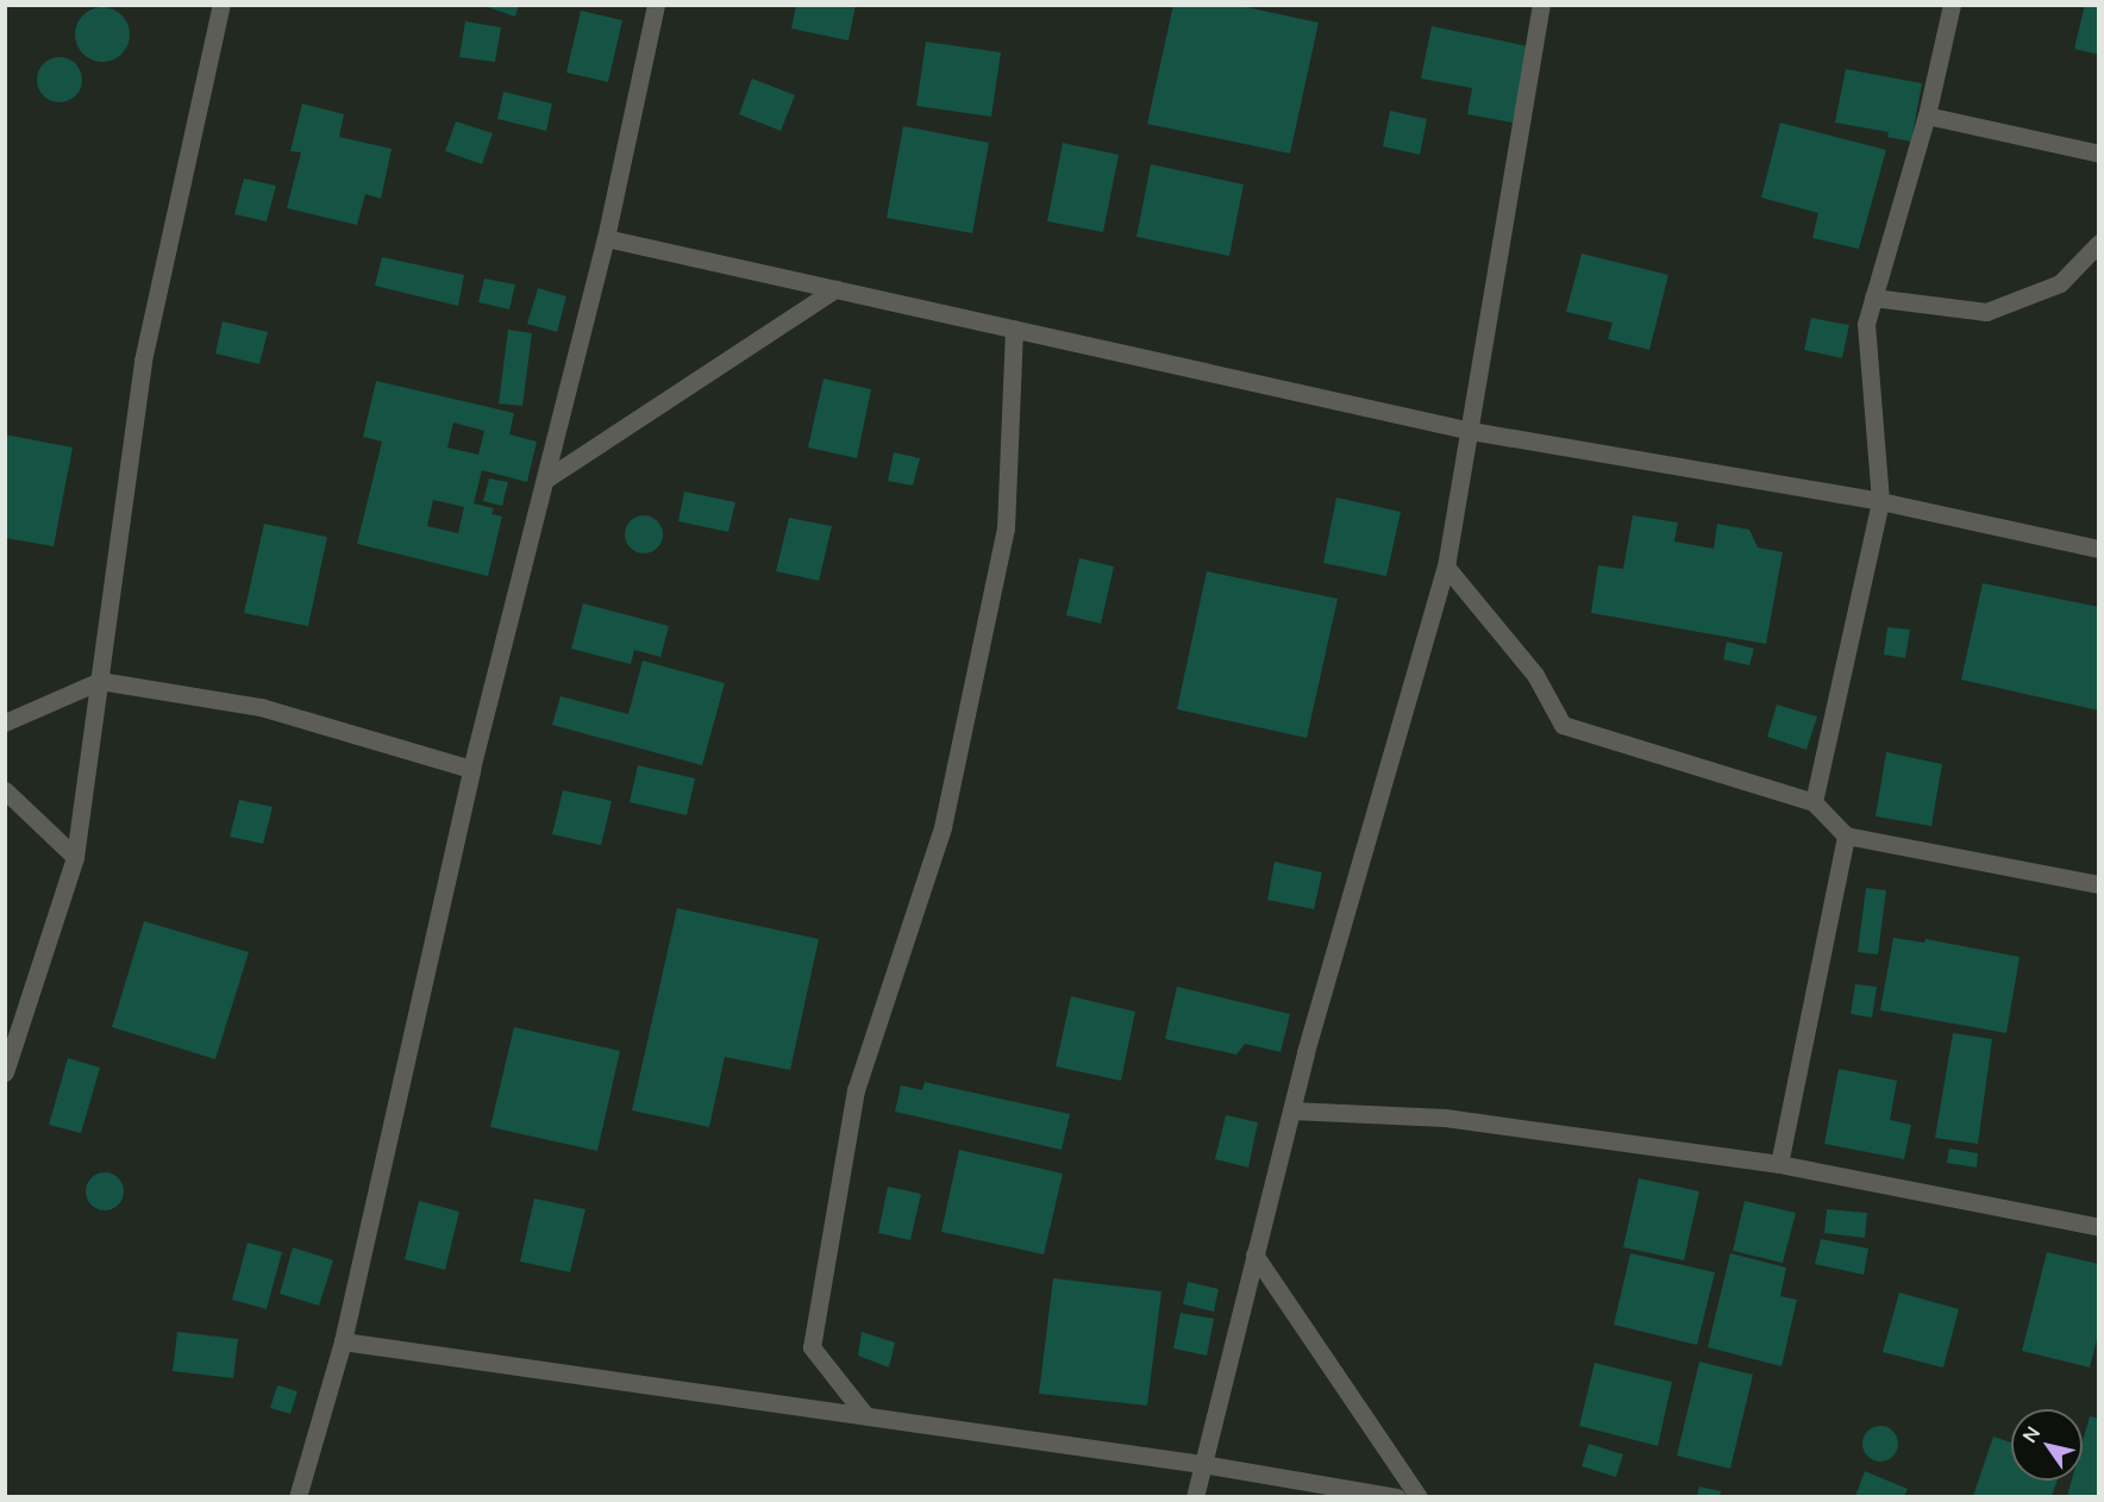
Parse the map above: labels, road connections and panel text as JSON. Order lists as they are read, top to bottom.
{
  "north": "top left"
}
